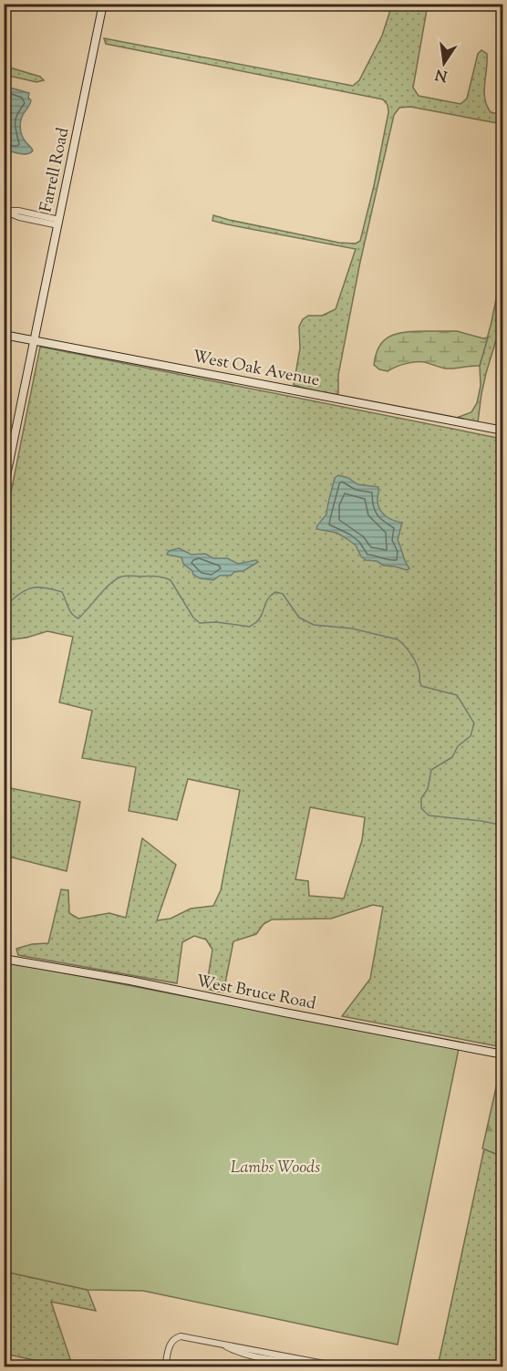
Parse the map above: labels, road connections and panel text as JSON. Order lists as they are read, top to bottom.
{
  "streets": {
    "street": ["Farrell Road", "West Oak Avenue", "West Bruce Road"]
  },
  "crossings": [
    ["Farrell Road", "West Oak Avenue"]
  ],
  "parks": ["Lambs Woods"],
  "north": "bottom"
}
